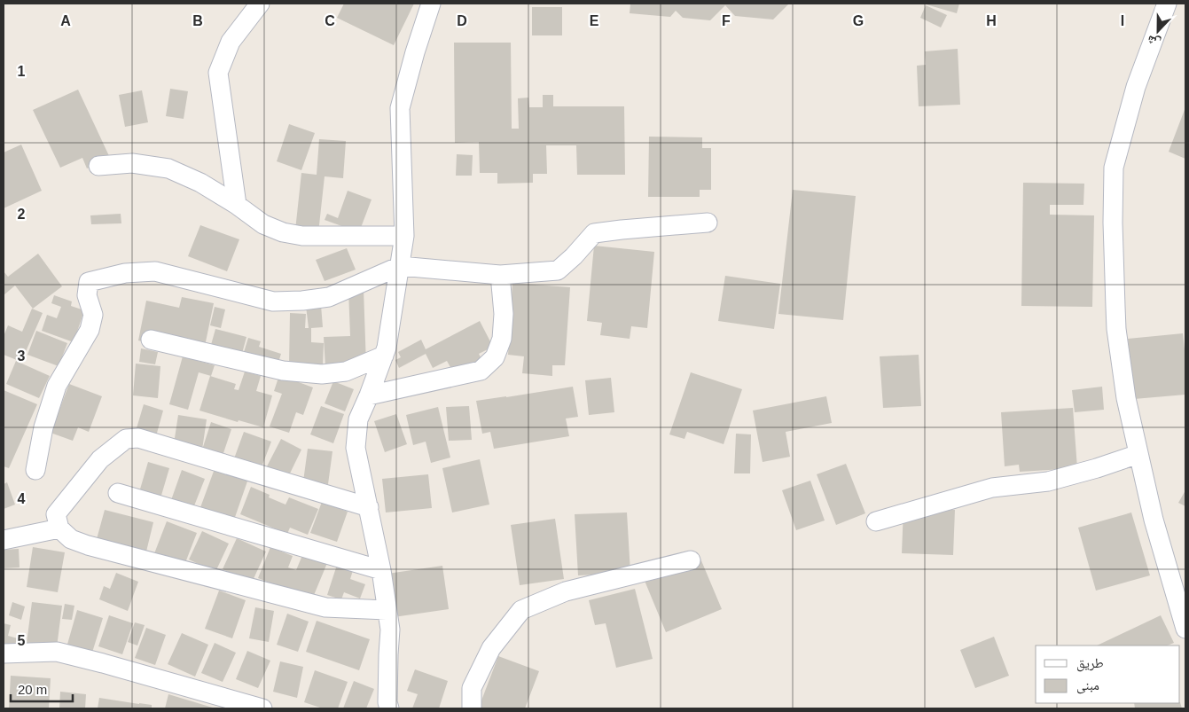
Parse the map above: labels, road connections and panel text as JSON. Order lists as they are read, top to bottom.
{
  "legend": ["طريق", "مبنى"],
  "scale_bar": "20 m",
  "north": "bottom",
  "grid": {
    "columns": [
      "A",
      "B",
      "C",
      "D",
      "E",
      "F",
      "G",
      "H",
      "I"
    ],
    "rows": [
      "1",
      "2",
      "3",
      "4",
      "5"
    ]
  }
}
